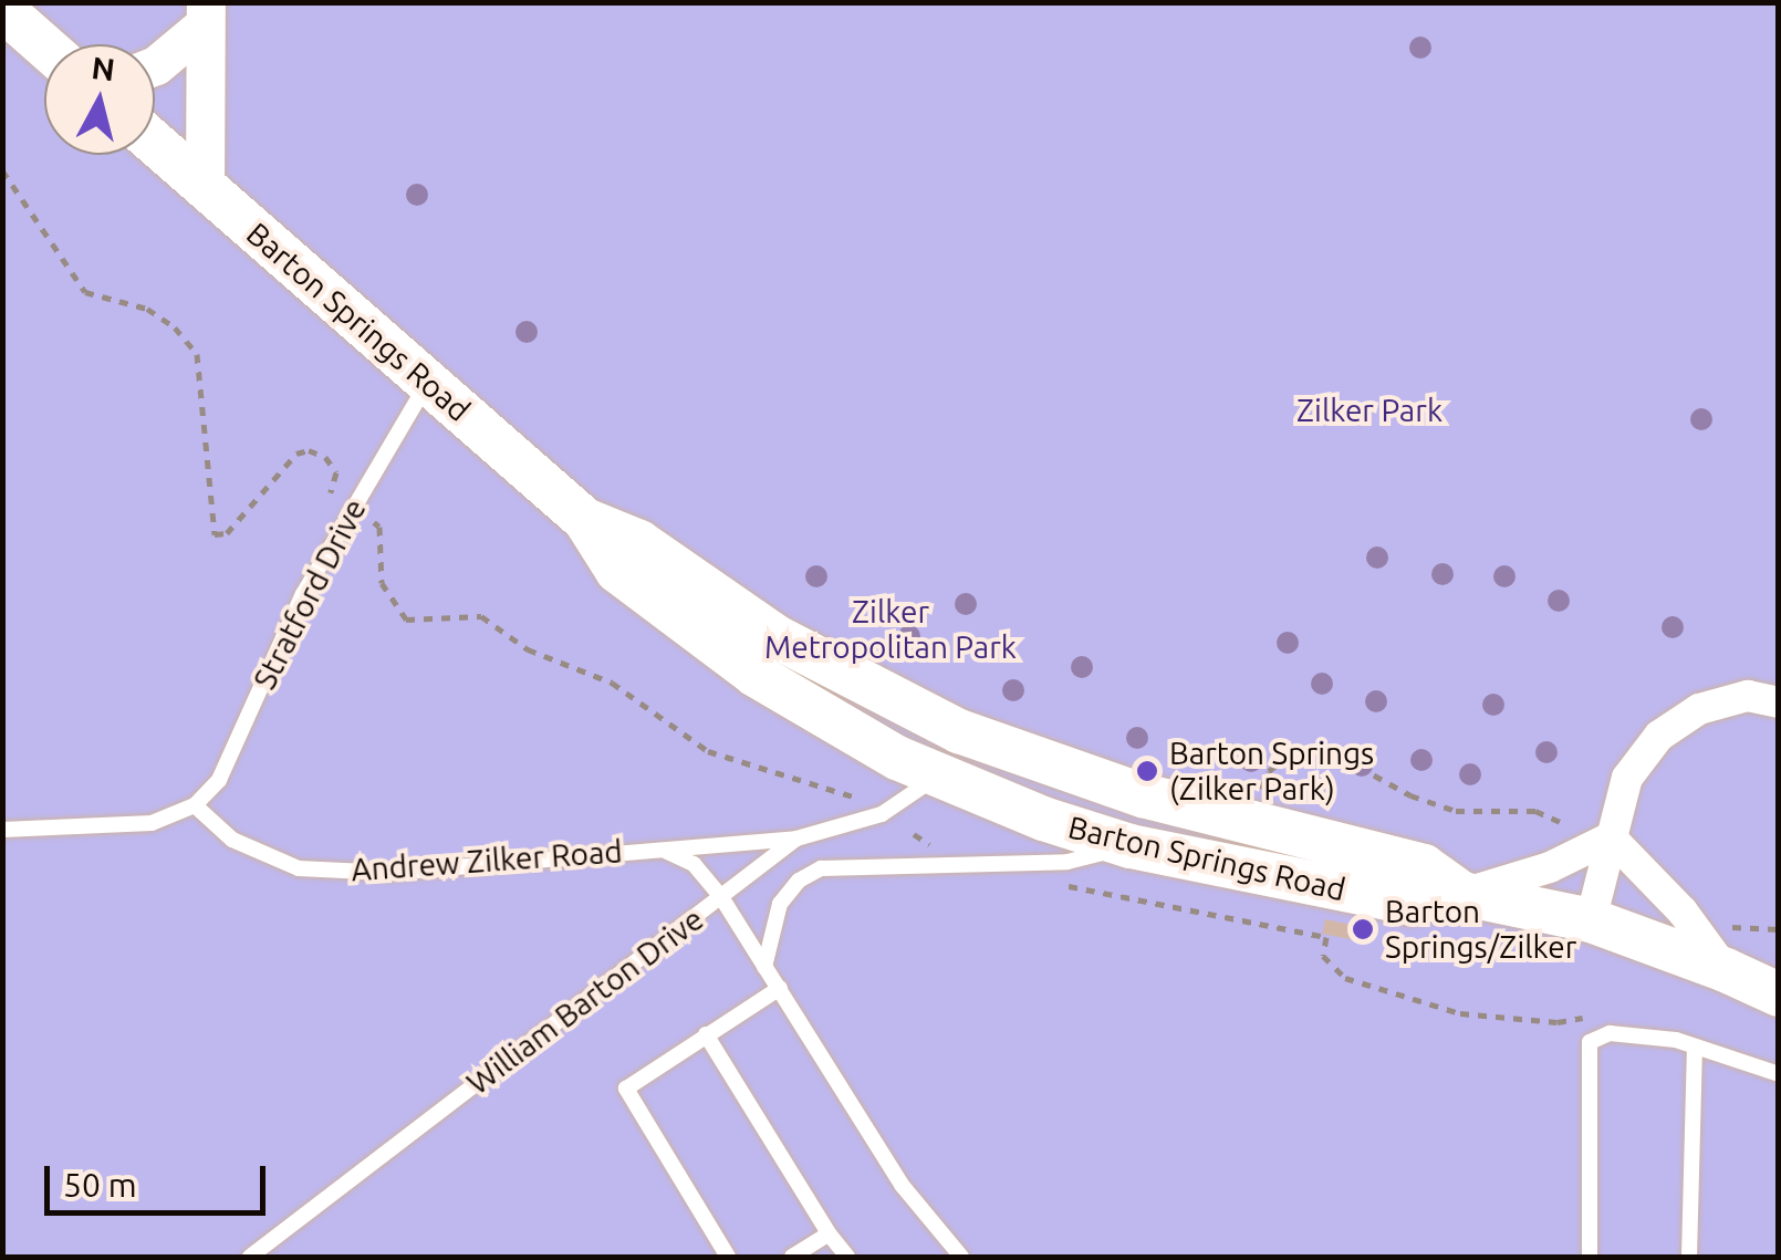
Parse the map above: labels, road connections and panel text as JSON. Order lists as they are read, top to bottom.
{
  "streets": {
    "main road": ["Barton Springs Road"],
    "lane": ["Stratford Drive", "Andrew Zilker Road", "William Barton Drive"]
  },
  "crossings": [
    ["Barton Springs Road", "Stratford Drive"],
    ["Barton Springs Road", "William Barton Drive"],
    ["Stratford Drive", "Andrew Zilker Road"],
    ["Andrew Zilker Road", "William Barton Drive"]
  ],
  "parks": ["Zilker Park", "Zilker Metropolitan Park"],
  "places": ["Barton Springs (Zilker Park)", "Barton Springs/Zilker"],
  "scale_bar": "50 m",
  "north": "top"
}
